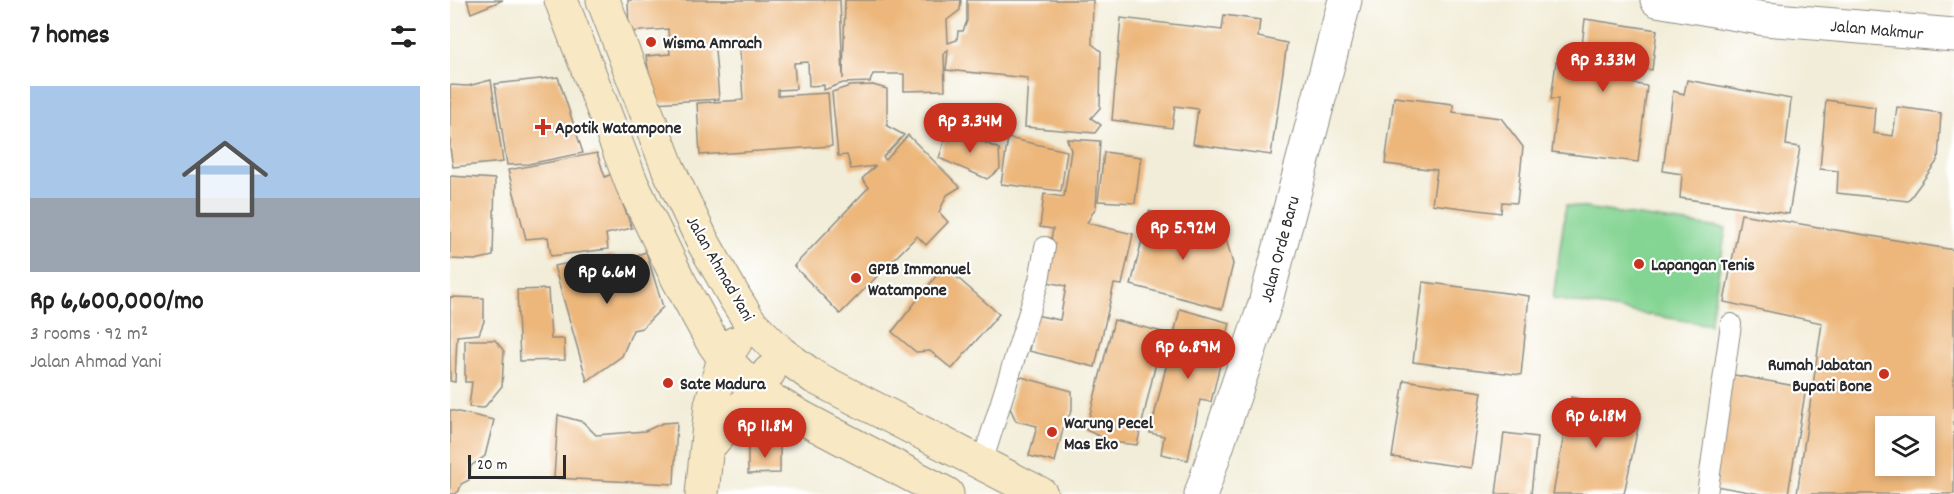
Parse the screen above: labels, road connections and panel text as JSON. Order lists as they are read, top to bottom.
{
  "streets": {
    "main road": ["Jalan Ahmad Yani"],
    "street": ["Jalan Makmur", "Jalan Orde Baru"]
  },
  "places": {
    "other": [
      "Wisma Amrach",
      "Lapangan Tenis",
      "GPIB Immanuel Watampone",
      "Rumah Jabatan Bupati Bone",
      "Sate Madura",
      "Warung Pecel Mas Eko"
    ],
    "health": ["Apotik Watampone"]
  },
  "scale_bar": "20 m",
  "page": {
    "heading": "7 homes",
    "price": [
      "Rp 3.33M",
      "Rp 3.34M",
      "Rp 5.92M",
      "Rp 6.6M",
      "Rp 6.89M",
      "Rp 6.18M",
      "Rp 11.8M"
    ],
    "list": [
      {
        "name": "Rp 6,600,000/mo",
        "note": "3 rooms · 92 m² · Jalan Ahmad Yani"
      }
    ],
    "scale": "20 m"
  }
}
